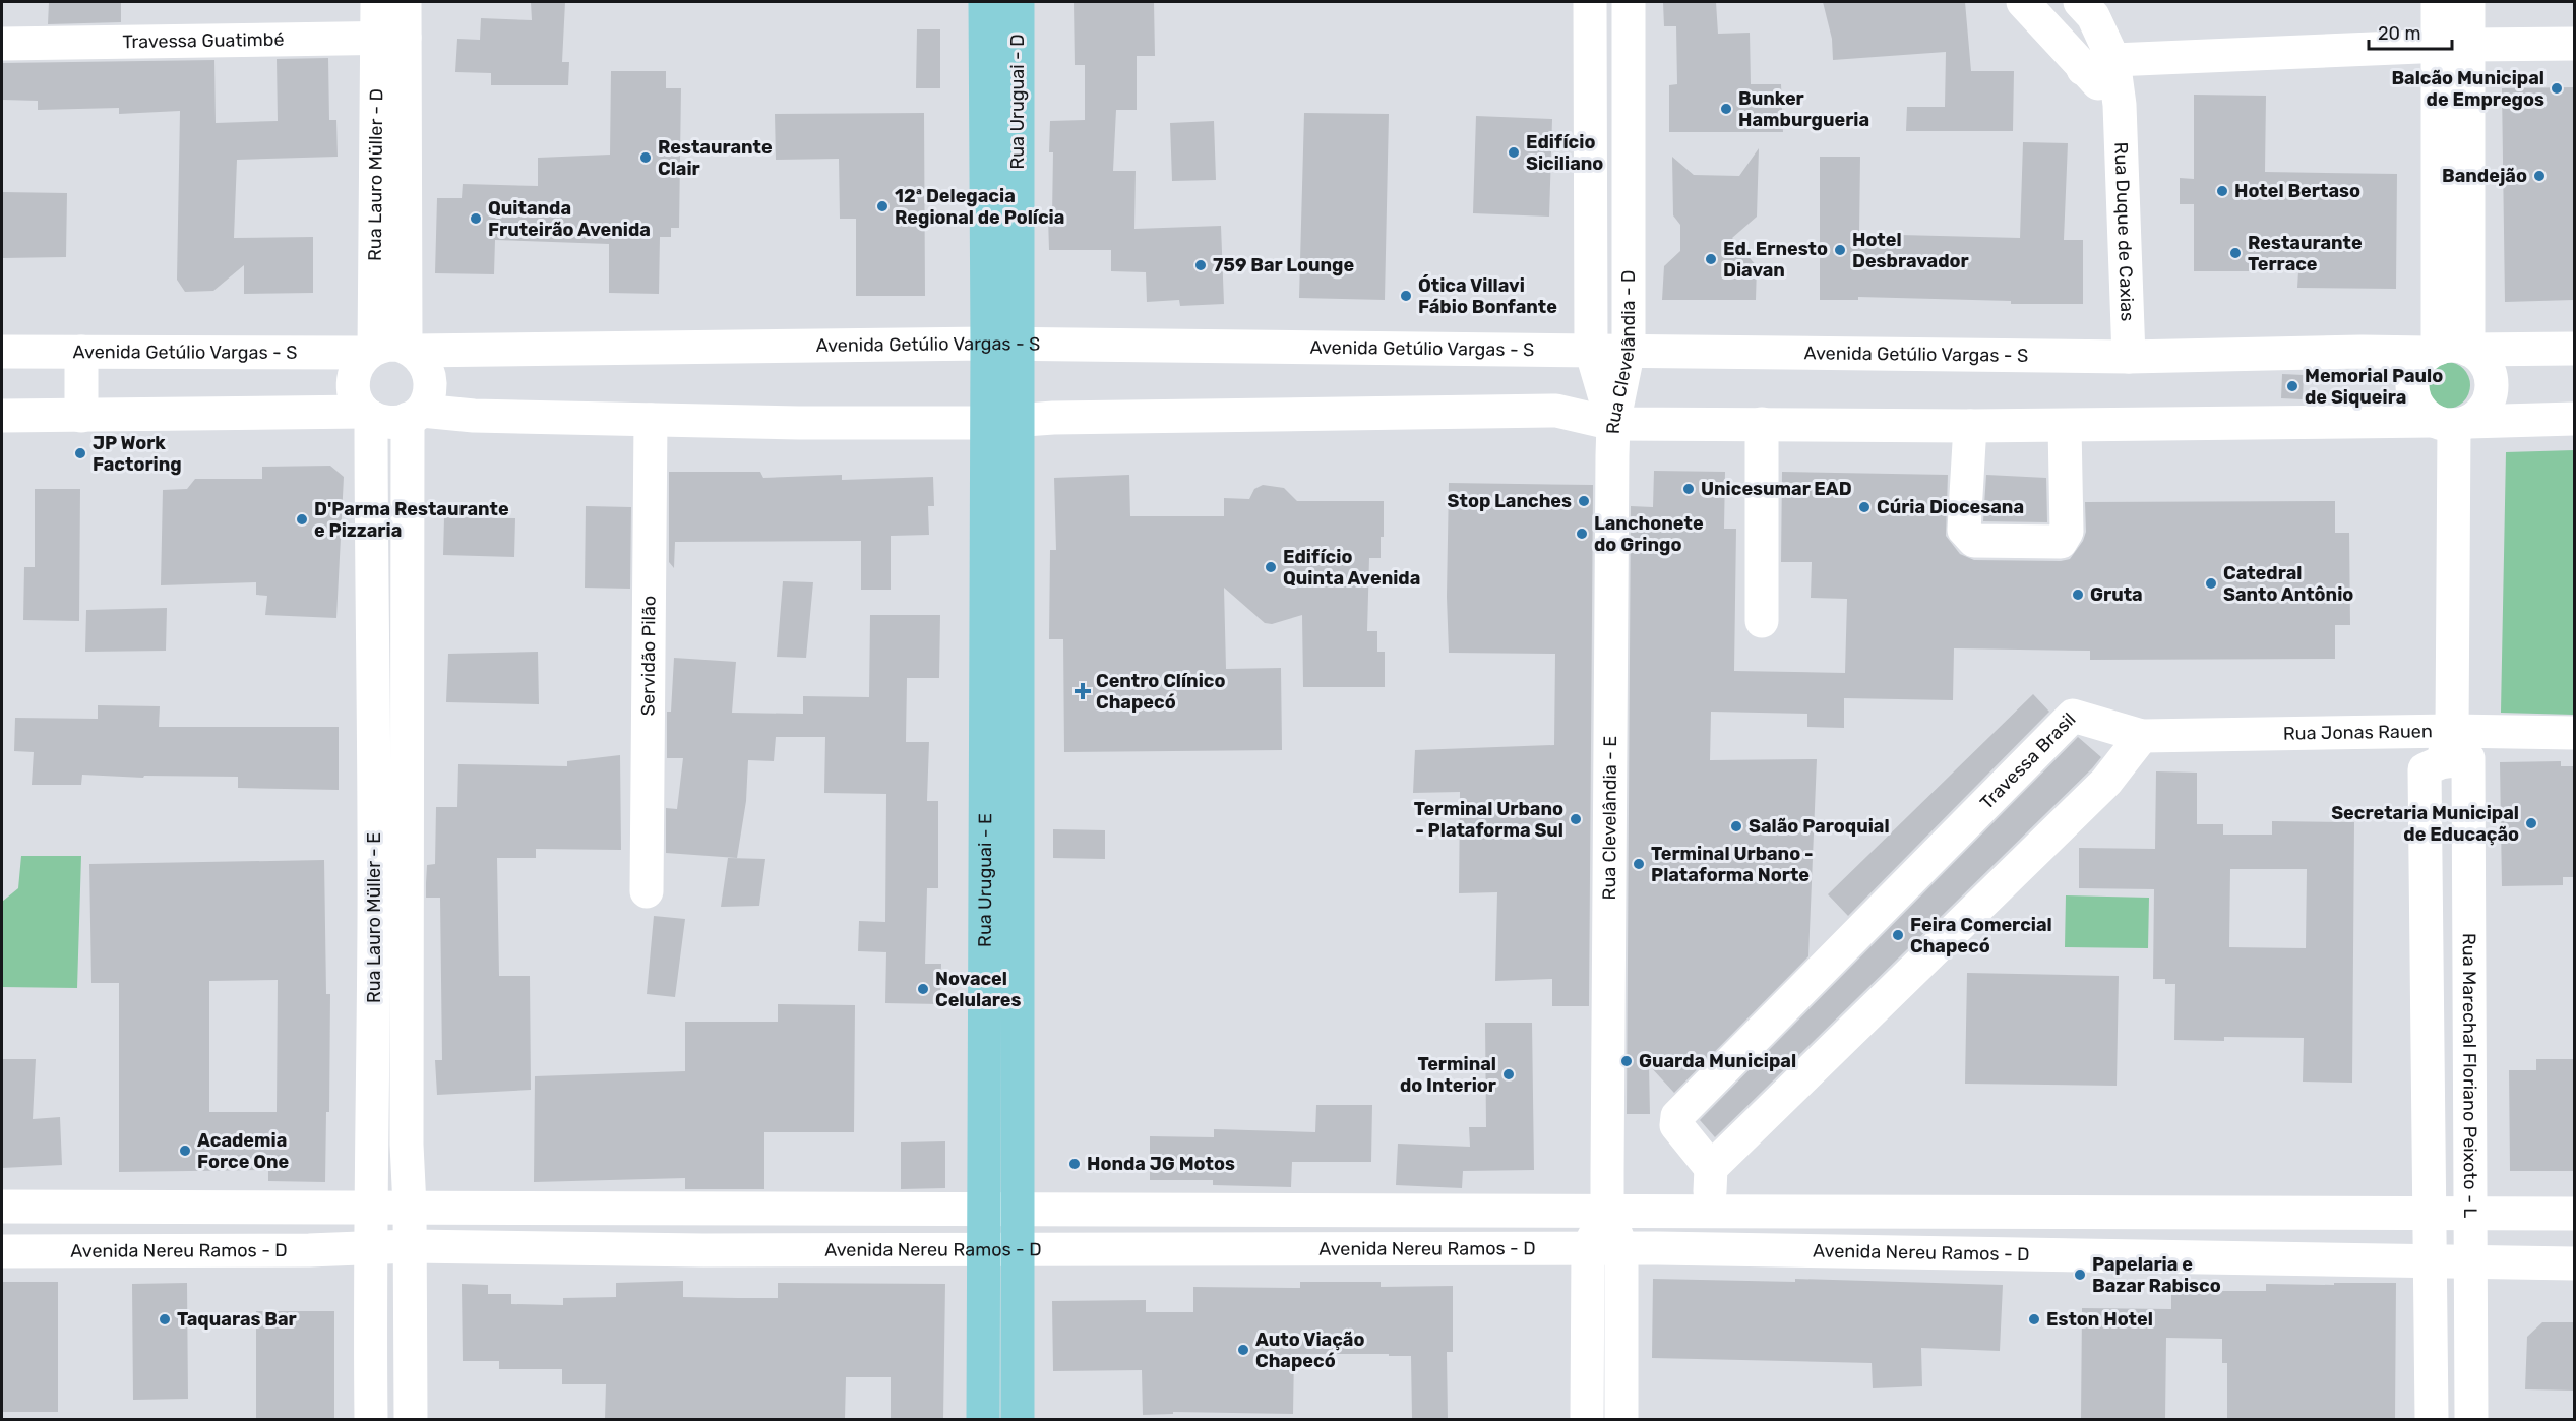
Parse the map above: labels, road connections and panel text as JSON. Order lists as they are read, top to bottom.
{
  "streets": {
    "main road": ["Rua Uruguai - D", "Rua Uruguai - E"],
    "street": [
      "Travessa Guatimbé",
      "Rua Lauro Müller - D",
      "Rua Duque de Caxias",
      "Rua Clevelândia - D",
      "Avenida Getúlio Vargas - S",
      "Servidão Pilão",
      "Rua Jonas Rauen",
      "Travessa Brasil",
      "Rua Clevelândia - E",
      "Rua Lauro Müller - E",
      "Rua Marechal Floriano Peixoto - L",
      "Avenida Nereu Ramos - D"
    ]
  },
  "crossings": [
    ["Travessa Guatimbé", "Rua Lauro Müller - D"],
    ["Rua Uruguai - D", "Avenida Getúlio Vargas - S"],
    ["Rua Uruguai - D", "Rua Uruguai - E"],
    ["Rua Lauro Müller - D", "Avenida Getúlio Vargas - S"],
    ["Rua Lauro Müller - D", "Rua Lauro Müller - E"],
    ["Rua Duque de Caxias", "Avenida Getúlio Vargas - S"],
    ["Rua Clevelândia - D", "Avenida Getúlio Vargas - S"],
    ["Rua Clevelândia - D", "Rua Clevelândia - E"],
    ["Avenida Getúlio Vargas - S", "Rua Uruguai - E"],
    ["Avenida Getúlio Vargas - S", "Rua Lauro Müller - E"],
    ["Rua Jonas Rauen", "Travessa Brasil"],
    ["Rua Clevelândia - E", "Avenida Nereu Ramos - D"],
    ["Rua Uruguai - E", "Avenida Nereu Ramos - D"],
    ["Rua Lauro Müller - E", "Avenida Nereu Ramos - D"],
    ["Rua Marechal Floriano Peixoto - L", "Avenida Nereu Ramos - D"]
  ],
  "places": {
    "other": [
      "Balcão Municipal de Empregos",
      "Bunker Hamburgueria",
      "Edifício Siciliano",
      "Restaurante Clair",
      "Bandejão",
      "Hotel Bertaso",
      "12ª Delegacia Regional de Polícia",
      "Quitanda Fruteirão Avenida",
      "Hotel Desbravador",
      "Restaurante Terrace",
      "Ed. Ernesto Diavan",
      "759 Bar Lounge",
      "Ótica Villavi Fábio Bonfante",
      "Memorial Paulo de Siqueira",
      "JP Work Factoring",
      "Unicesumar EAD",
      "Stop Lanches",
      "Cúria Diocesana",
      "D'Parma Restaurante e Pizzaria",
      "Lanchonete do Gringo",
      "Edifício Quinta Avenida",
      "Catedral Santo Antônio",
      "Gruta",
      "Terminal Urbano - Plataforma Sul",
      "Secretaria Municipal de Educação",
      "Salão Paroquial",
      "Terminal Urbano - Plataforma Norte",
      "Feira Comercial Chapecó",
      "Novacel Celulares",
      "Guarda Municipal",
      "Terminal do Interior",
      "Academia Force One",
      "Honda JG Motos",
      "Papelaria e Bazar Rabisco",
      "Taquaras Bar",
      "Eston Hotel",
      "Auto Viação Chapecó"
    ],
    "health": ["Centro Clínico Chapecó"]
  },
  "scale_bar": "20 m"
}
